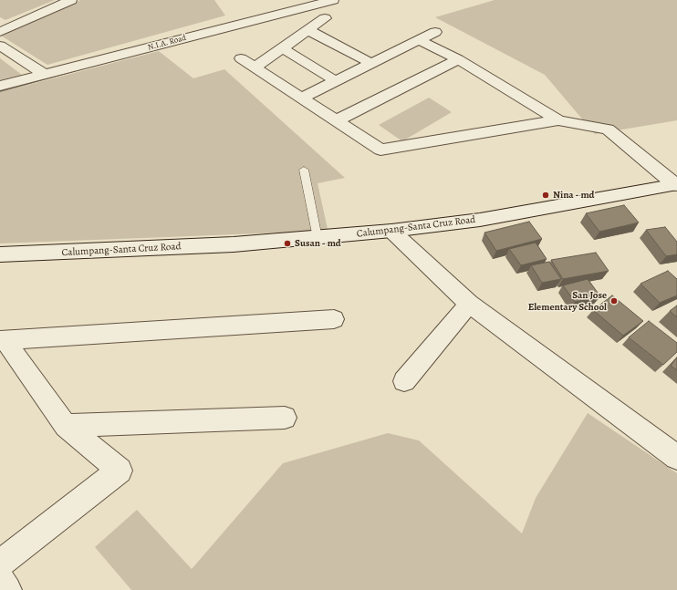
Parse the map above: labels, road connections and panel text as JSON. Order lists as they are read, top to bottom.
{
  "streets": {
    "street": ["N.I.A. Road", "Calumpang-Santa Cruz Road"]
  },
  "places": ["Nina - md", "Susan - md", "San Jose Elementary School"]
}
